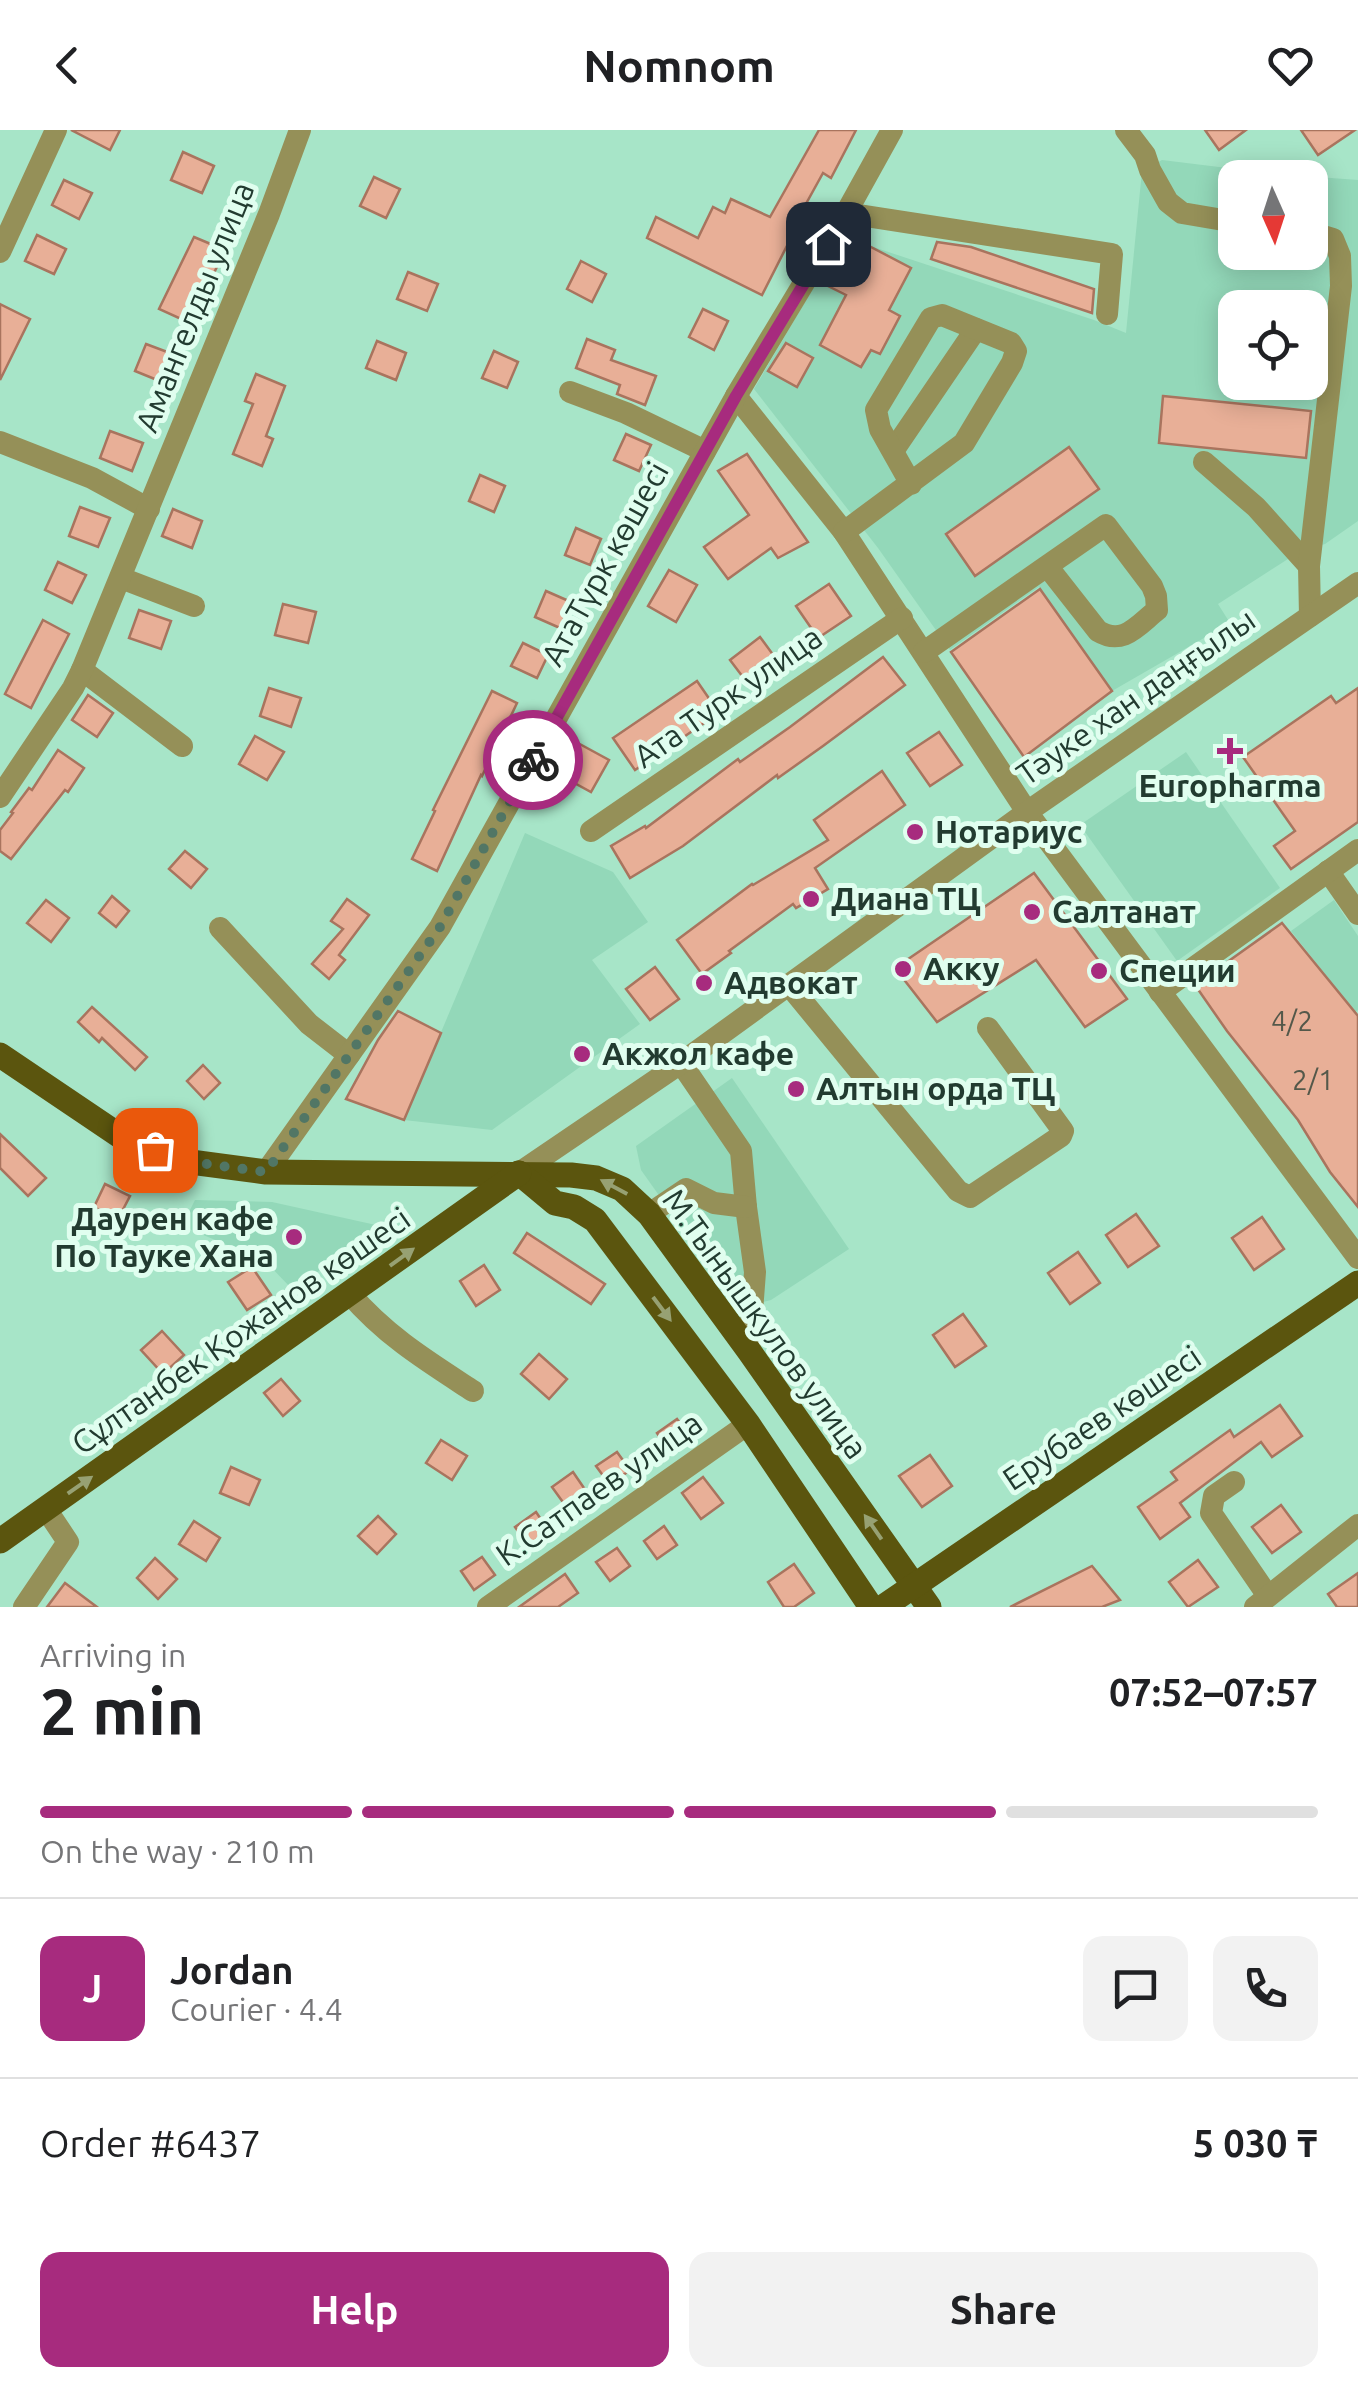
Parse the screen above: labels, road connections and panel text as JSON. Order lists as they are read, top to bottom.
{
  "streets": {
    "main road": ["М.Тынышкулов улица", "Сұлтанбек Қожанов көшесі", "Ерубаев көшесі"],
    "street": [
      "Амангелды улица",
      "АтаТүрк көшесі",
      "Ата Турк улица",
      "Тәуке хан даңғылы",
      "К.Сатпаев улица"
    ]
  },
  "crossings": [
    ["Тәуке хан даңғылы", "М.Тынышкулов улица"],
    ["Тәуке хан даңғылы", "Сұлтанбек Қожанов көшесі"],
    ["М.Тынышкулов улица", "Сұлтанбек Қожанов көшесі"],
    ["М.Тынышкулов улица", "Ерубаев көшесі"]
  ],
  "one_way": ["Сұлтанбек Қожанов көшесі"],
  "places": {
    "health": ["Europharma"],
    "other": [
      "Нотариус",
      "Диана ТЦ",
      "Салтанат",
      "Акку",
      "Специи",
      "Адвокат",
      "Акжол кафе",
      "Алтын орда ТЦ",
      "Даурен кафе По Тауке Хана"
    ]
  },
  "house_numbers": ["4/2", "2/1"],
  "north": "bottom",
  "page": {
    "header": "Nomnom",
    "heading": ["2 min", "Arriving in", "07:52–07:57"],
    "panel": [
      "Jordan",
      "Courier · 4.4",
      "Order #6437",
      "5 030 ₸"
    ],
    "bar": "On the way · 210 m",
    "round": "J",
    "buttons": ["Help", "Share"]
  }
}
